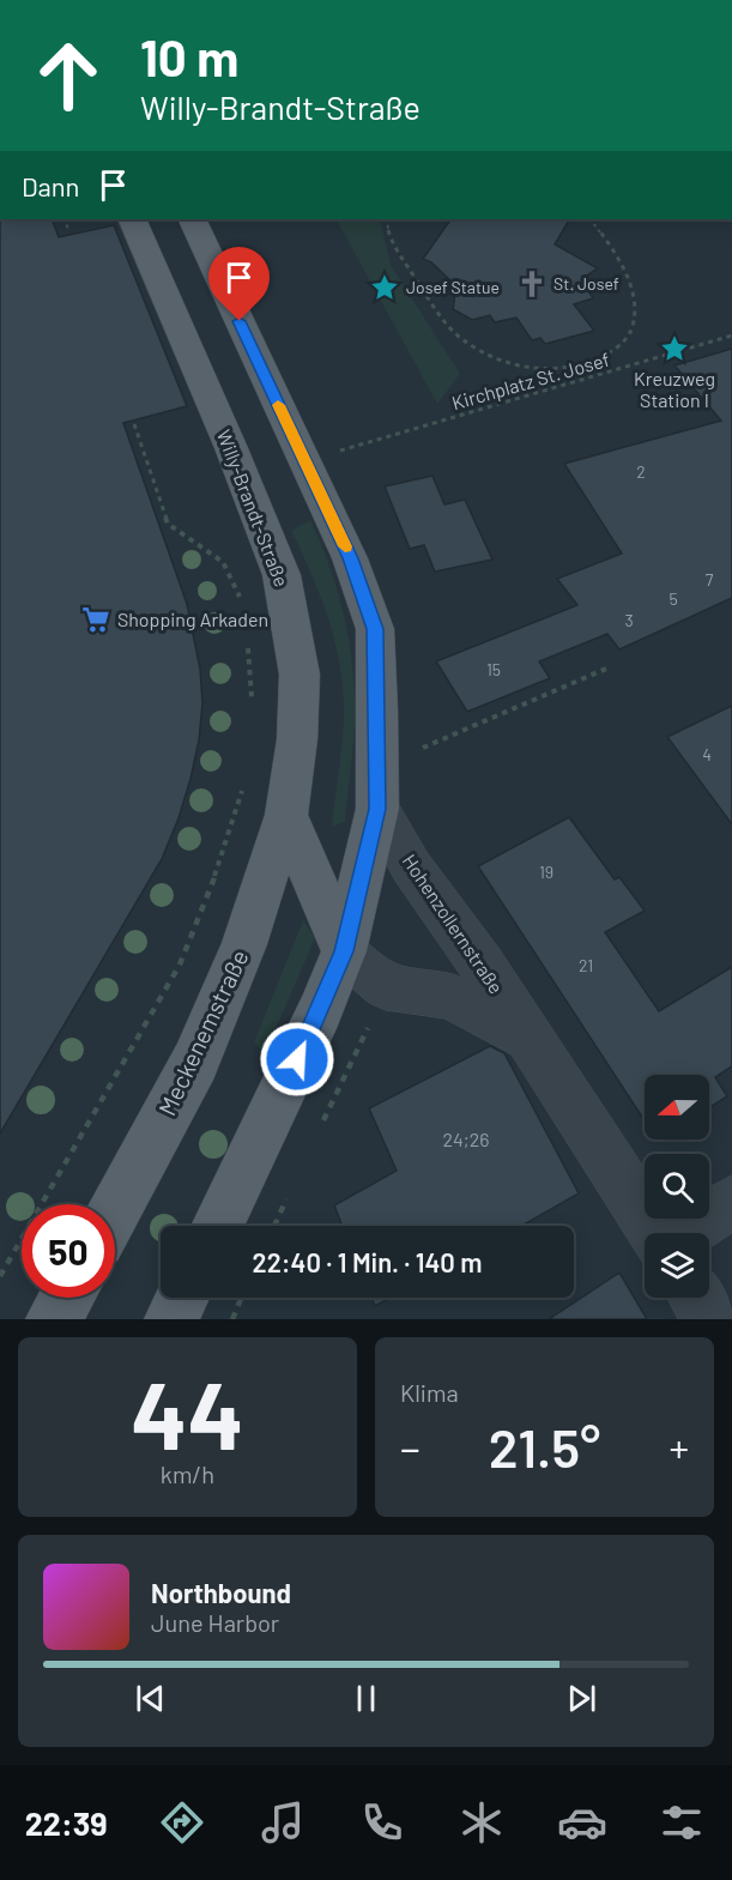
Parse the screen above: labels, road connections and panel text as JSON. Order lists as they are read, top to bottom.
{
  "streets": {
    "main road": ["Willy-Brandt-Straße", "Meckenemstraße"],
    "street": ["Hohenzollernstraße"],
    "path": ["Kirchplatz St. Josef"]
  },
  "crossings": [
    ["Willy-Brandt-Straße", "Meckenemstraße"]
  ],
  "places": {
    "church": ["St. Josef"],
    "place": ["Josef Statue", "Kreuzweg Station I"],
    "supermarket": ["Shopping Arkaden"]
  },
  "house_numbers": [
    "2",
    "7",
    "5",
    "3",
    "15",
    "4",
    "19",
    "21",
    "24;26"
  ],
  "north": "left",
  "page": {
    "turn": ["10 m", "Willy-Brandt-Straße"],
    "then": "Dann",
    "limit": "50",
    "trip": "22:40 · 1 Min. · 140 m",
    "tile": [
      ["44", "km/h"],
      "Klima"
    ],
    "heat": ["−", "21.5°", "+"],
    "song": ["Northbound", "June Harbor"],
    "tabs": "22:39"
  }
}
